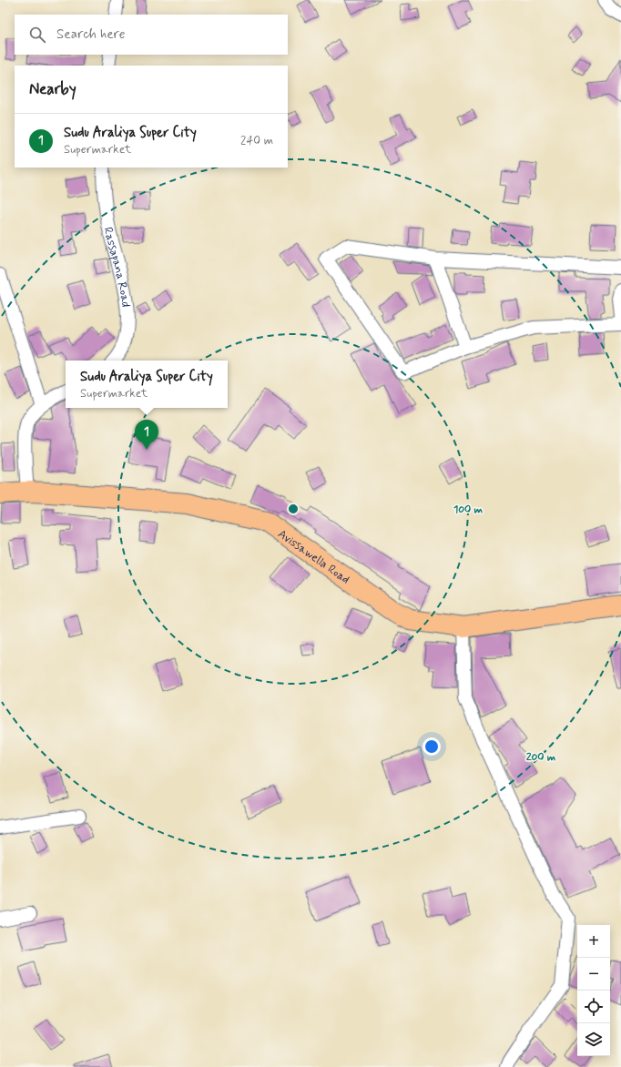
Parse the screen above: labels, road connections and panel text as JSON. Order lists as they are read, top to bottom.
{
  "streets": {
    "main road": ["Avissawella Road"],
    "street": ["Rassapana Road"]
  },
  "page": {
    "search": "Search here",
    "heading": "Nearby",
    "list": [
      {
        "mark": "1",
        "name": "Sudu Araliya Super City",
        "note": "Supermarket",
        "value": "240 m"
      }
    ],
    "popup": ["Sudu Araliya Super City", "Supermarket"],
    "pins": "1",
    "map_buttons": ["+", "−"]
  },
  "rings": ["100 m", "200 m"]
}
